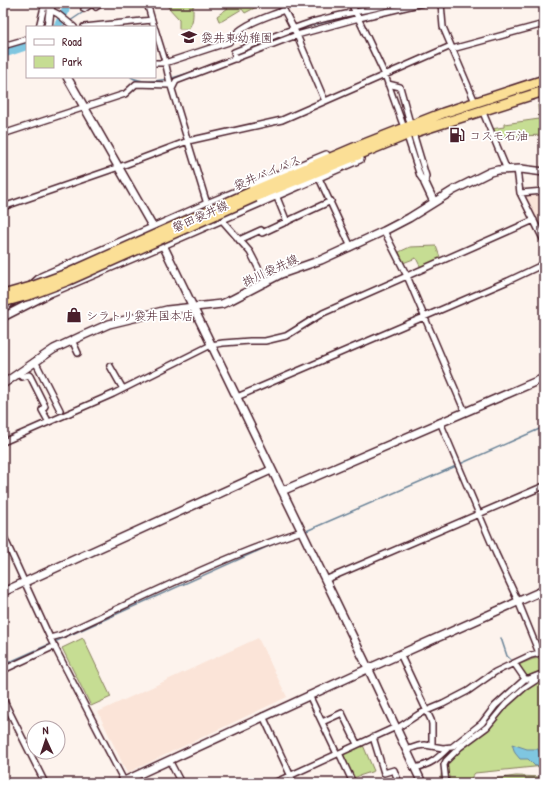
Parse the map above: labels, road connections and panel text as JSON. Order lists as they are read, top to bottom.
{
  "streets": {
    "highway": ["袋井バイパス"],
    "street": ["磐田袋井線", "掛川袋井線"]
  },
  "crossings": [
    ["袋井バイパス", "磐田袋井線"]
  ],
  "places": {
    "school or university": ["袋井東幼稚園"],
    "fuel station": ["コスモ石油"],
    "shop": ["シラトリ袋井国本店"]
  },
  "legend": ["Road", "Park"],
  "north": "top"
}
